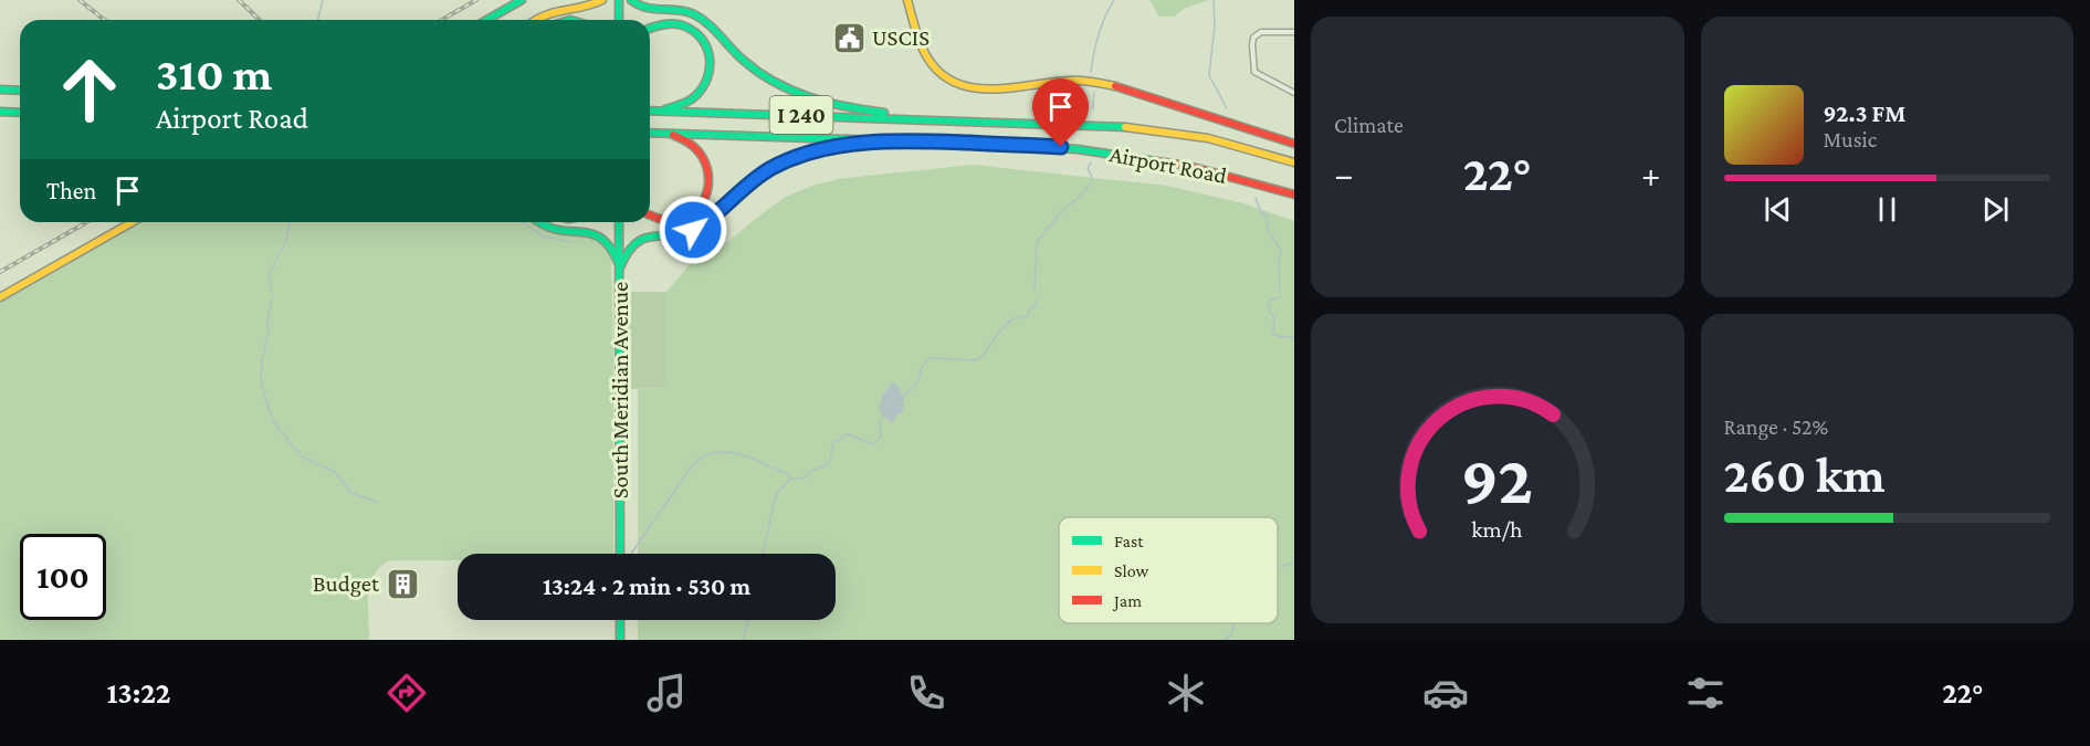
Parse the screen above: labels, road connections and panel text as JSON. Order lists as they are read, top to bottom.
{
  "streets": {
    "main road": ["I 240", "Airport Road", "South Meridian Avenue"]
  },
  "places": {
    "public building": ["USCIS"],
    "building": ["Budget"]
  },
  "legend": ["Fast", "Slow", "Jam"],
  "page": {
    "tile": [
      "Climate",
      ["Range · 52%", "260 km"]
    ],
    "turn": ["310 m", "Airport Road"],
    "song": ["92.3 FM", "Music"],
    "heat": ["−", "22°", "+"],
    "then": "Then",
    "limit": "100",
    "trip": "13:24 · 2 min · 530 m",
    "tabs": ["13:22", "22°"],
    "gauge": ["92", "km/h"]
  }
}
